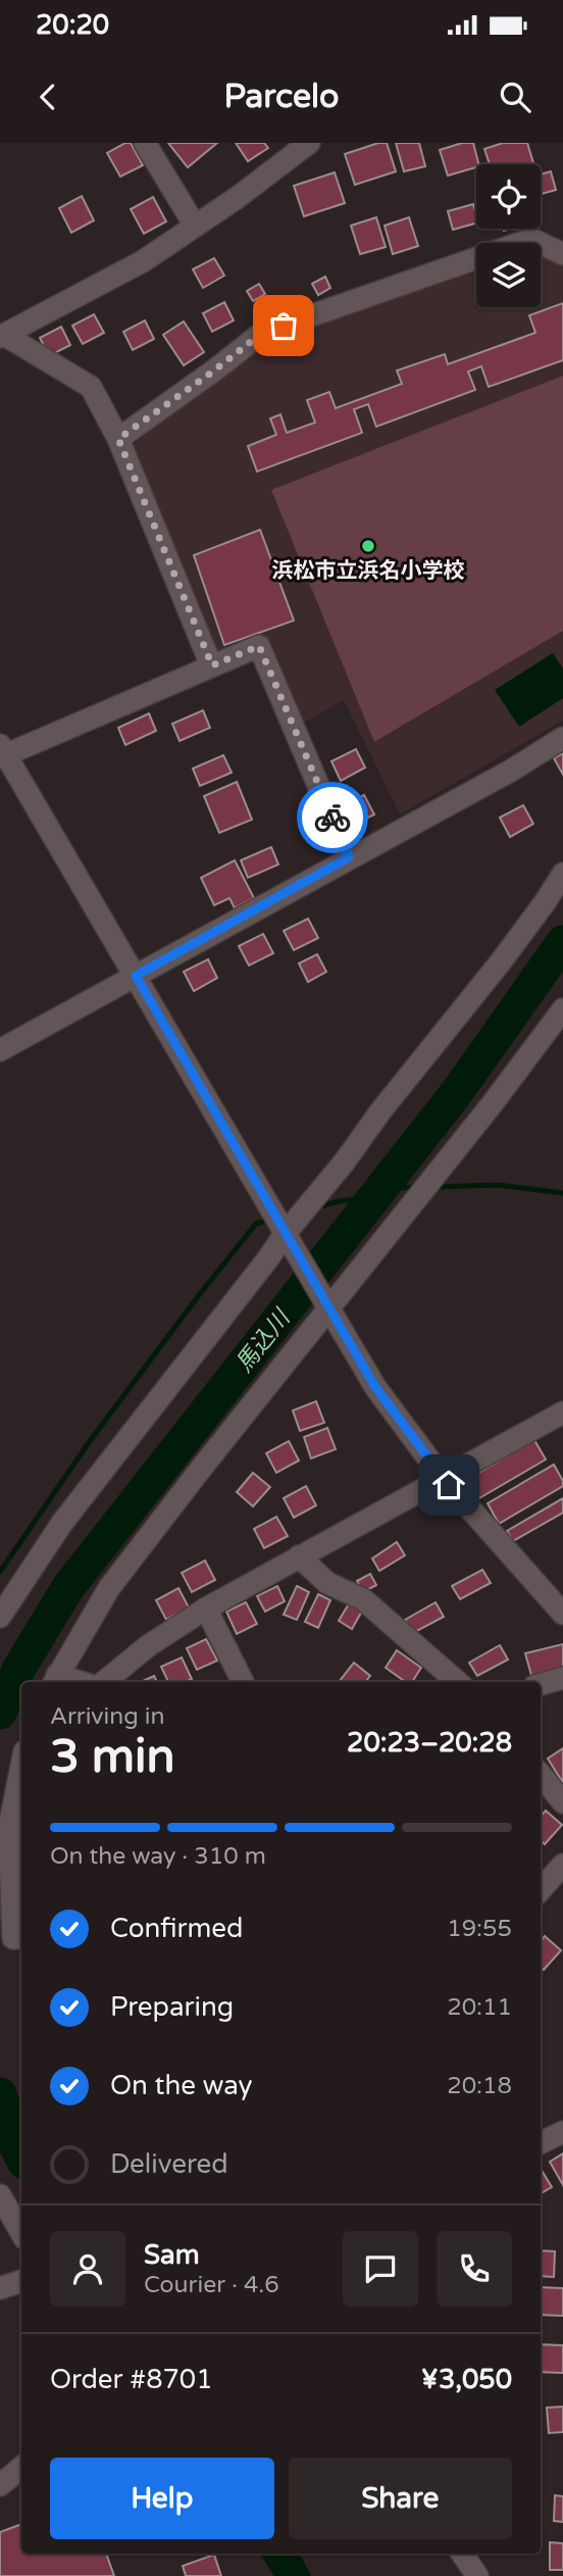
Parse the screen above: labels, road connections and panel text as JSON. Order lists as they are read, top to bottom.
{
  "water": ["馬込川"],
  "places": ["浜松市立浜名小学校"],
  "page": {
    "status": "20:20",
    "header": "Parcelo",
    "heading": ["3 min", "Arriving in", "20:23–20:28"],
    "panel": [
      "Sam",
      "Courier · 4.6",
      "Order #8701",
      "¥3,050"
    ],
    "bar": "On the way · 310 m",
    "list": [
      ["Confirmed", "19:55"],
      ["Preparing", "20:11"],
      ["On the way", "20:18"],
      "Delivered"
    ],
    "buttons": ["Help", "Share"]
  }
}
